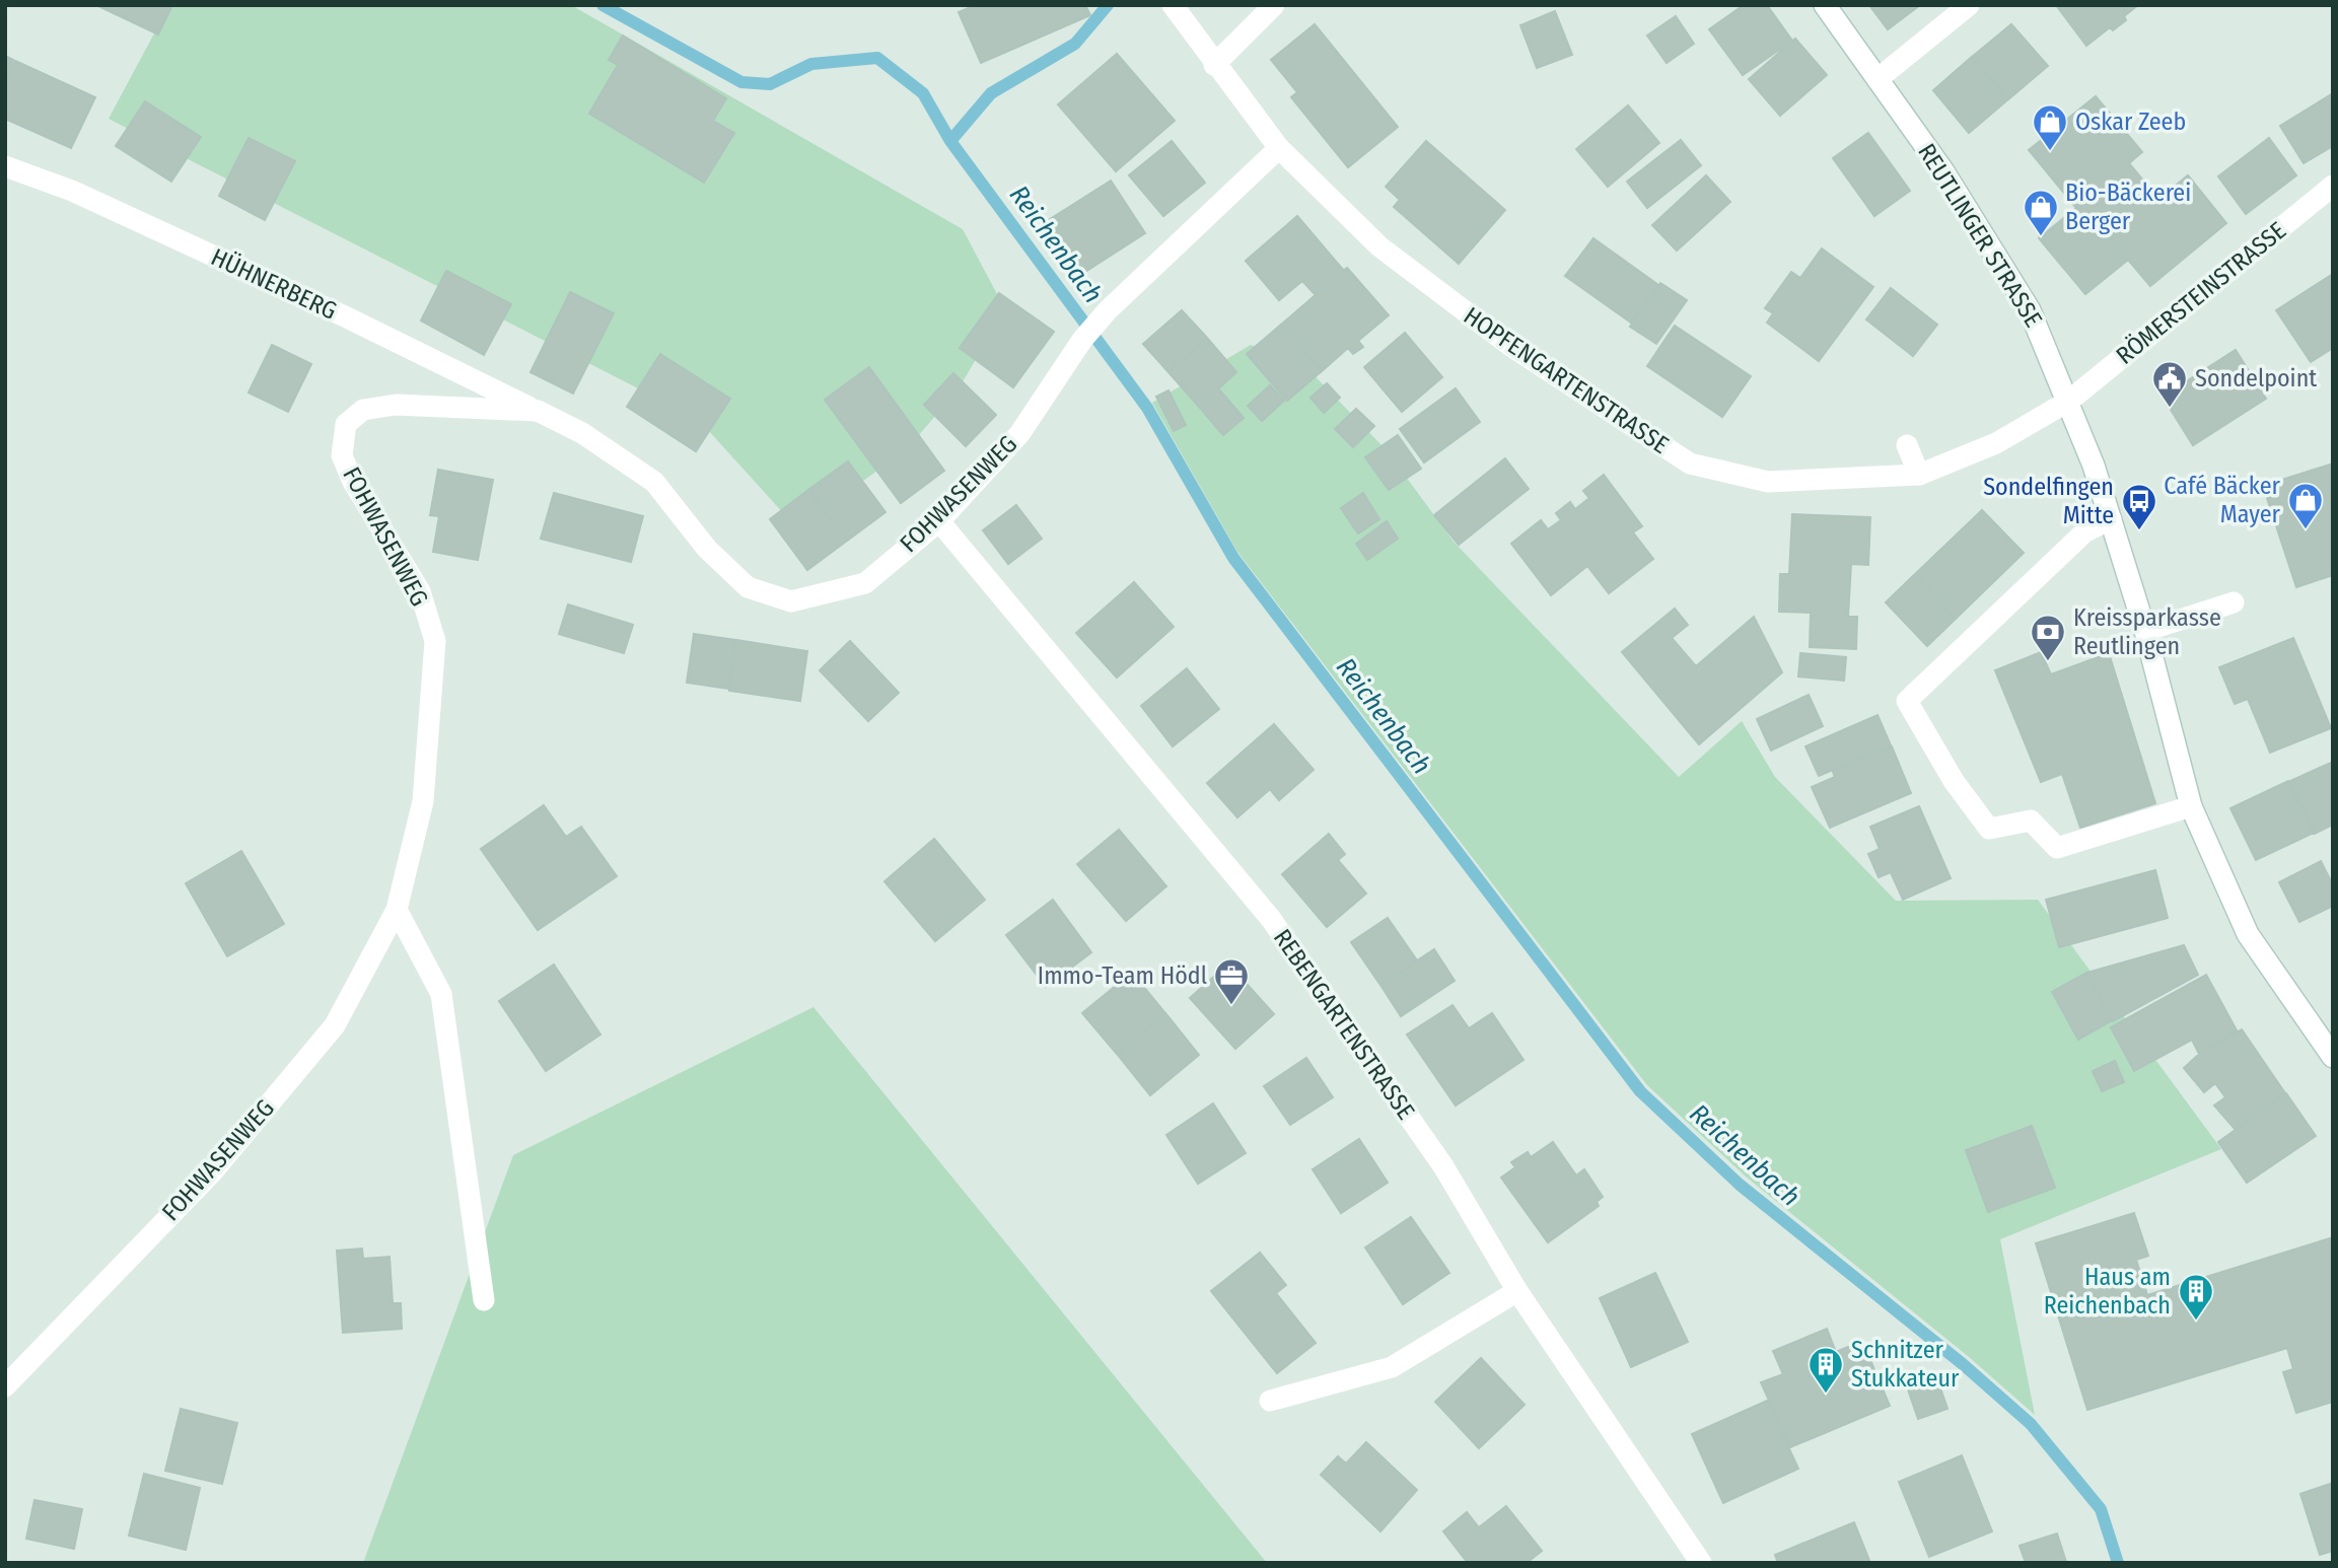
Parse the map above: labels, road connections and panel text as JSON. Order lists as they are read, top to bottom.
{
  "streets": {
    "street": [
      "REUTLINGER STRASSE",
      "HÜHNERBERG",
      "RÖMERSTEINSTRASSE",
      "HOPFENGARTENSTRASSE",
      "FOHWASENWEG",
      "REBENGARTENSTRASSE"
    ]
  },
  "crossings": [
    ["REUTLINGER STRASSE", "RÖMERSTEINSTRASSE"],
    ["REUTLINGER STRASSE", "HOPFENGARTENSTRASSE"],
    ["HÜHNERBERG", "FOHWASENWEG"],
    ["RÖMERSTEINSTRASSE", "HOPFENGARTENSTRASSE"],
    ["HOPFENGARTENSTRASSE", "FOHWASENWEG"],
    ["FOHWASENWEG", "REBENGARTENSTRASSE"]
  ],
  "water": ["Reichenbach"],
  "places": {
    "shop": ["Oskar Zeeb", "Bio-Bäckerei Berger", "Café Bäcker Mayer"],
    "public building": ["Sondelpoint"],
    "bus stop": ["Sondelfingen Mitte"],
    "bank": ["Kreissparkasse Reutlingen"],
    "office": ["Immo-Team Hödl"],
    "building": ["Haus am Reichenbach", "Schnitzer Stukkateur"]
  }
}
